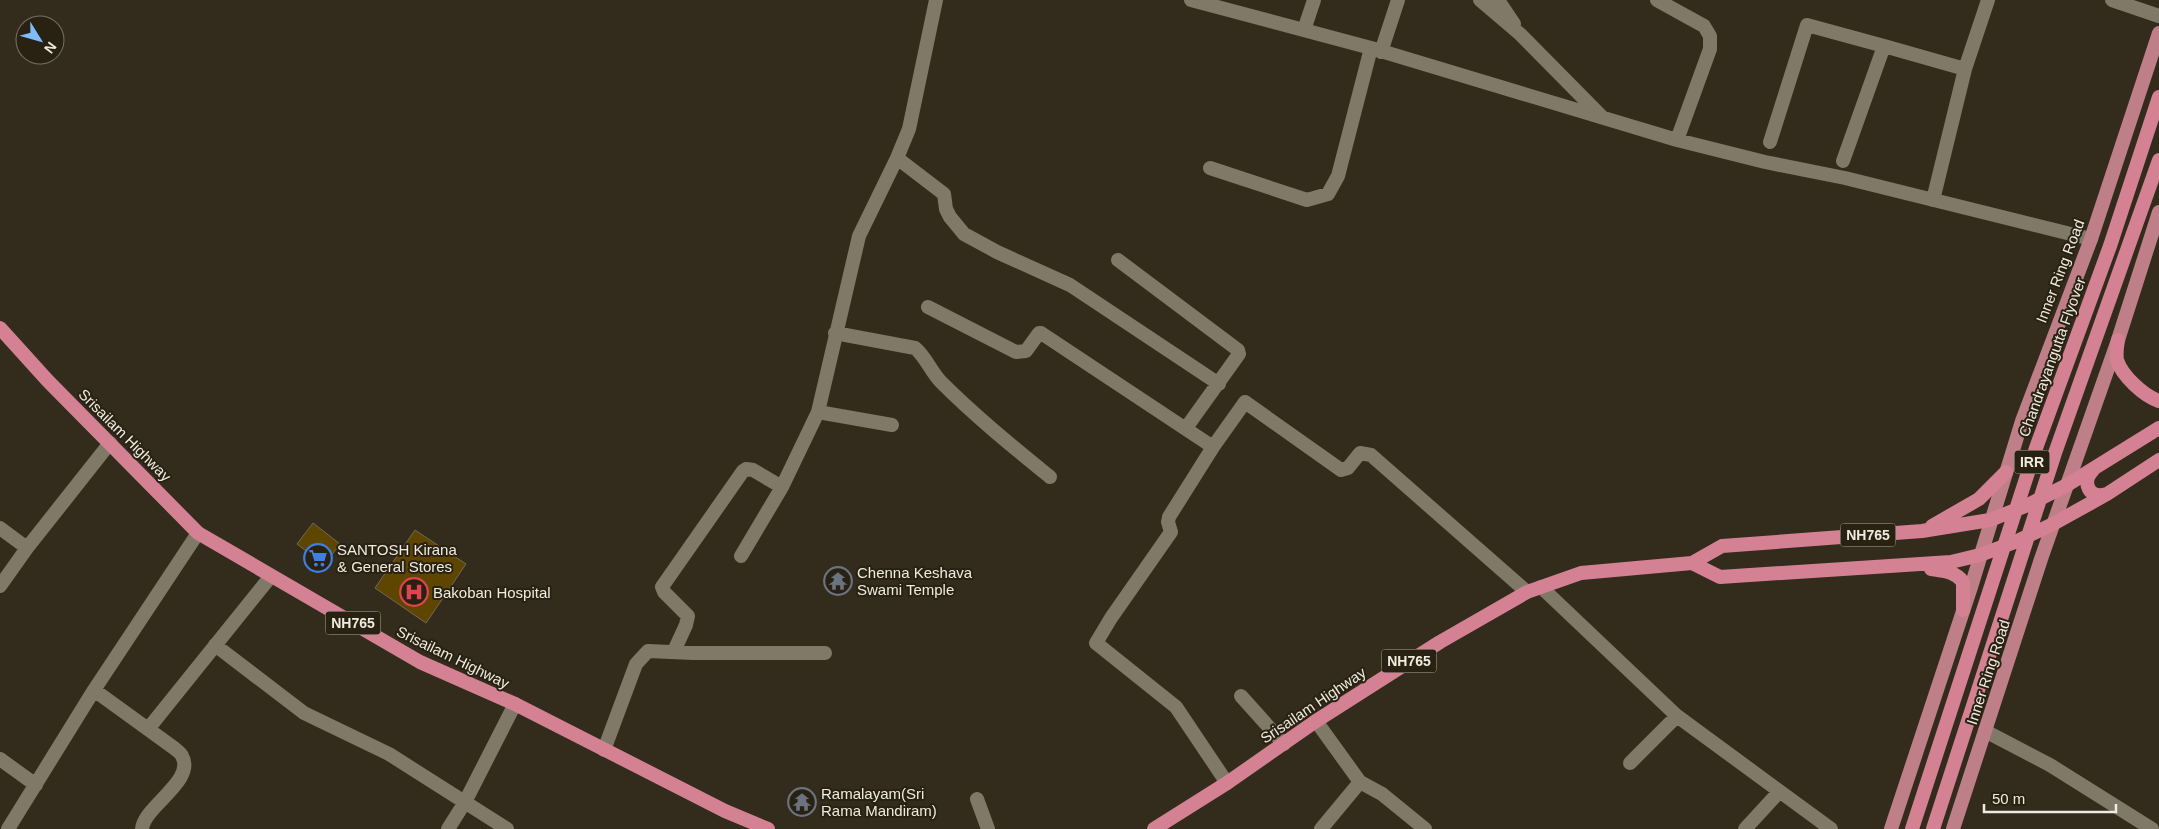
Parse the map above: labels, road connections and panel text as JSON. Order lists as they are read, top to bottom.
{
  "streets": {
    "highway": [
      "Chandrayangutta Flyover",
      "Srisailam Highway",
      "IRR",
      "NH765"
    ],
    "main road": ["Inner Ring Road"]
  },
  "crossings": [
    ["Inner Ring Road", "IRR"],
    ["Inner Ring Road", "NH765"],
    ["Srisailam Highway", "NH765"],
    ["IRR", "NH765"]
  ],
  "places": {
    "supermarket": ["SANTOSH Kirana & General Stores"],
    "temple": ["Chenna Keshava Swami Temple", "Ramalayam(Sri Rama Mandiram)"],
    "hospital": ["Bakoban Hospital"]
  },
  "scale_bar": "50 m",
  "north": "bottom right"
}
